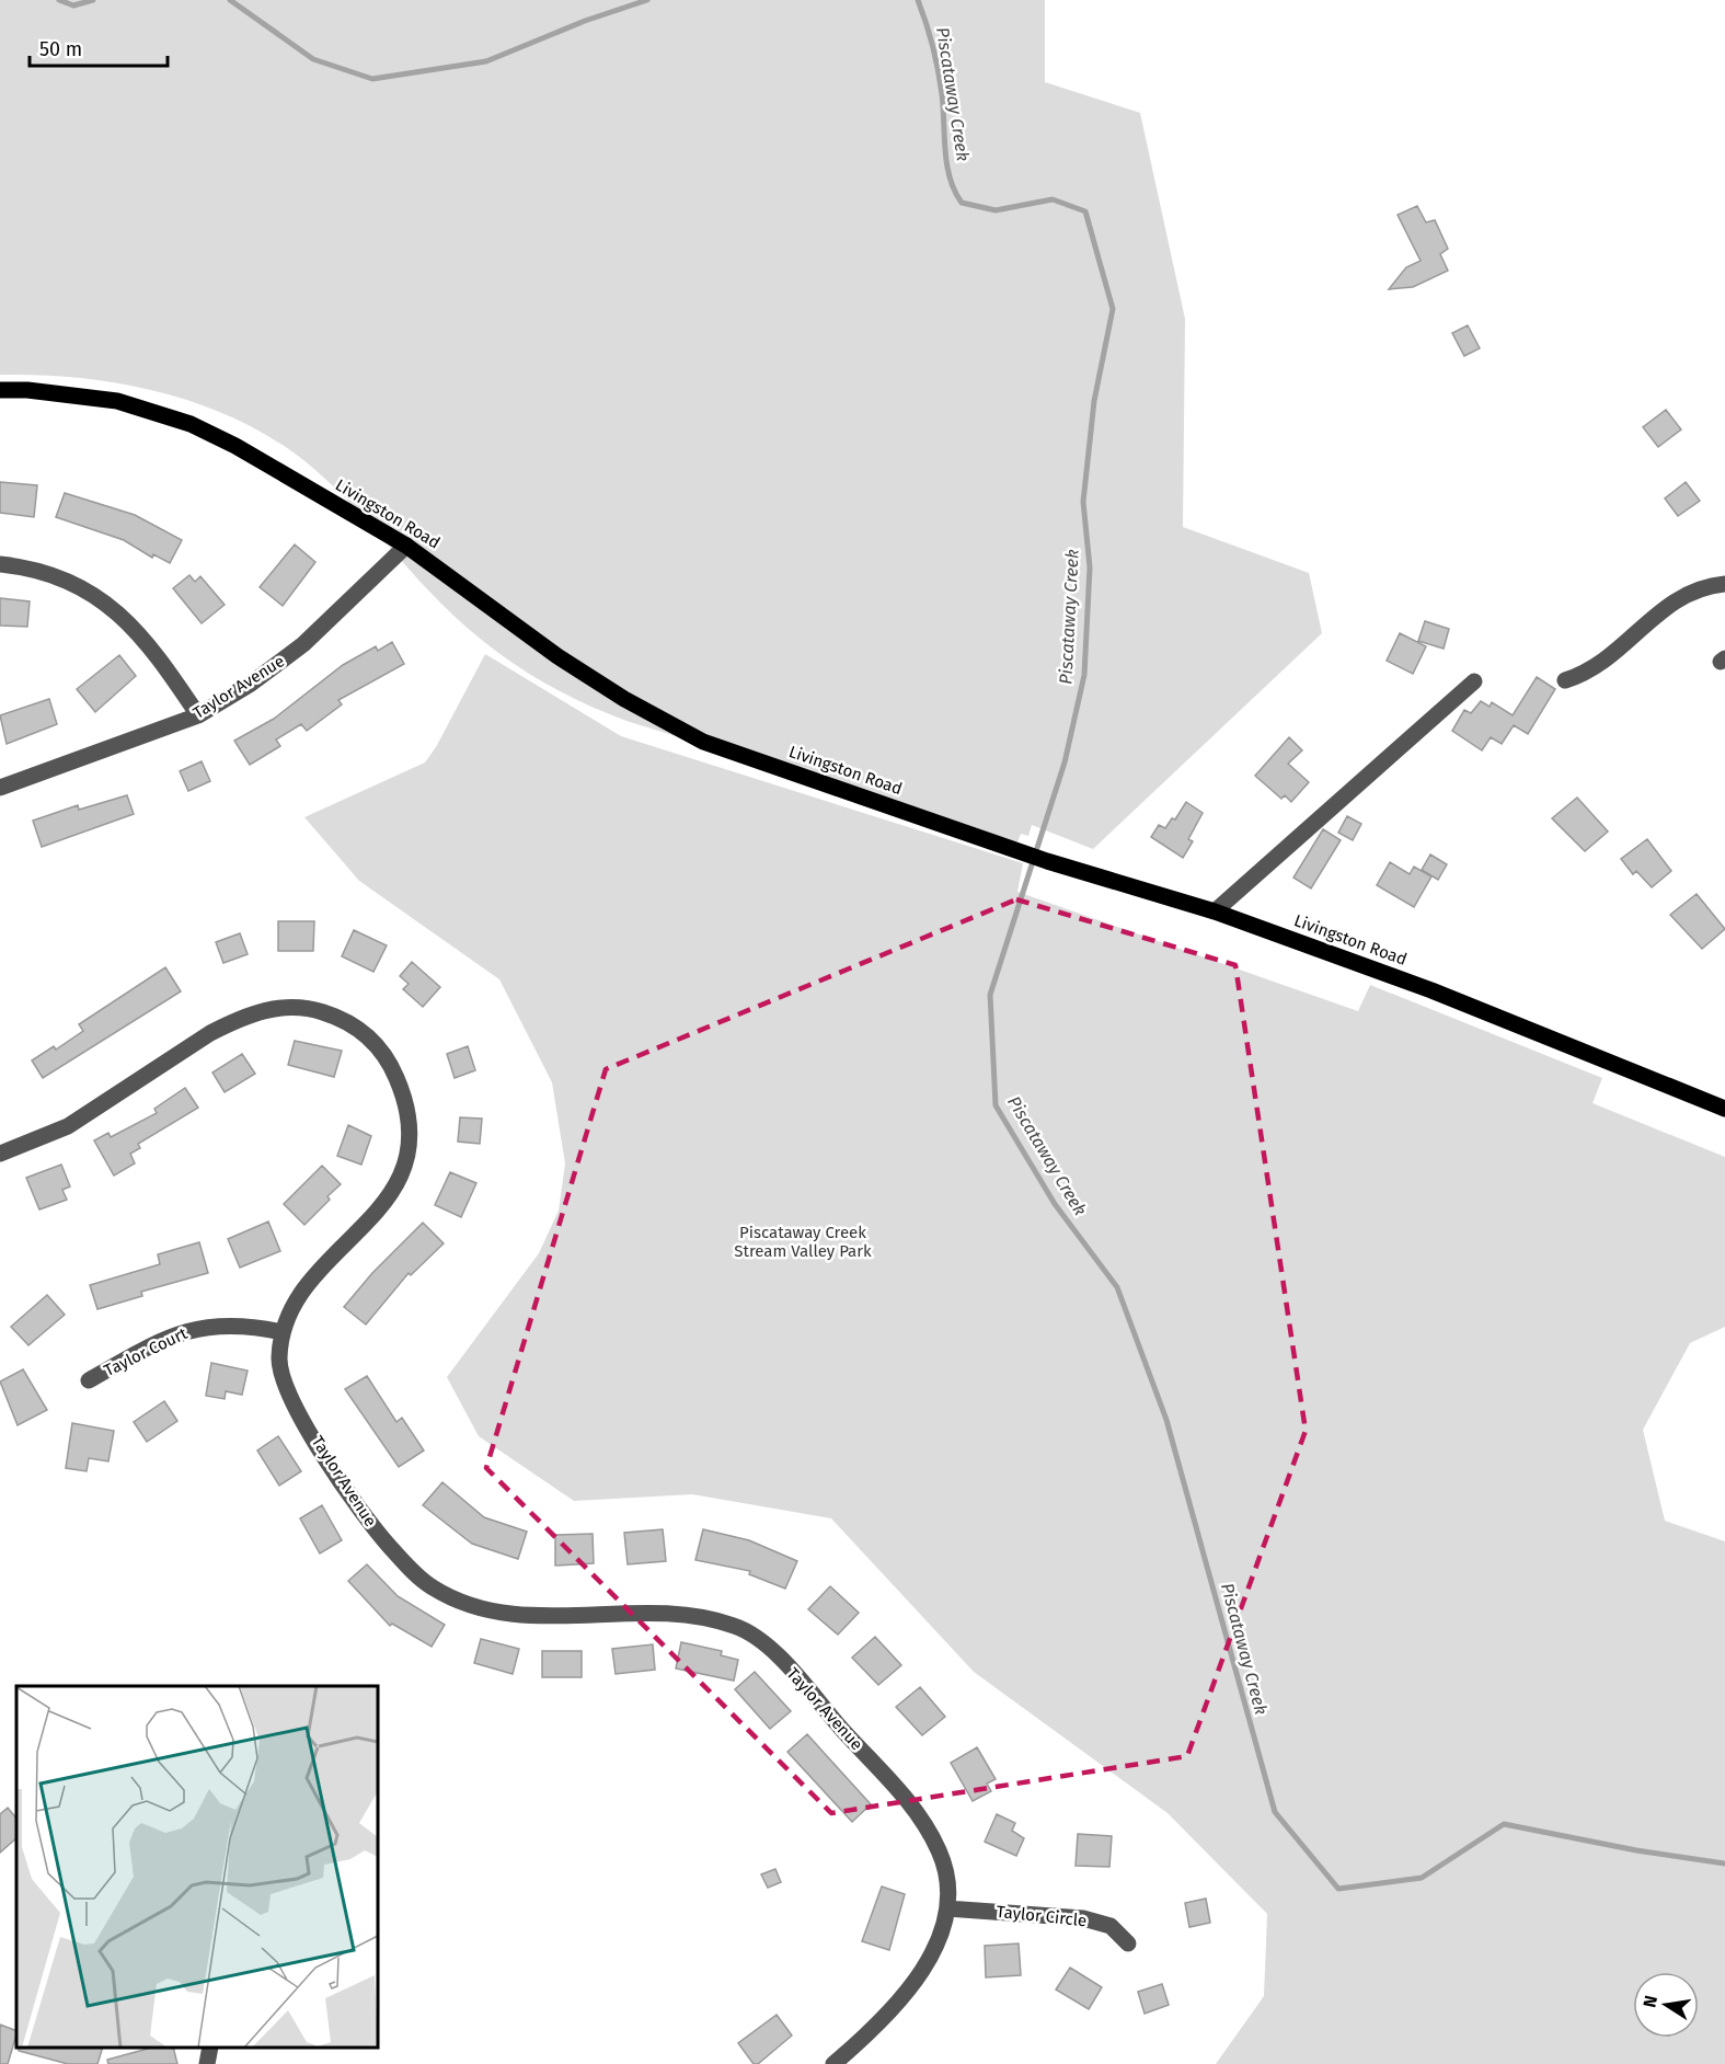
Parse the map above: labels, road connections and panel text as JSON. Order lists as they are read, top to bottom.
{
  "streets": {
    "main road": ["Livingston Road"],
    "street": ["Taylor Avenue", "Taylor Court", "Taylor Circle"]
  },
  "crossings": [
    ["Livingston Road", "Taylor Avenue"],
    ["Taylor Avenue", "Taylor Court"],
    ["Taylor Avenue", "Taylor Circle"]
  ],
  "water": ["Piscataway Creek"],
  "parks": ["Piscataway Creek Stream Valley Park"],
  "scale_bar": "50 m",
  "north": "left"
}
